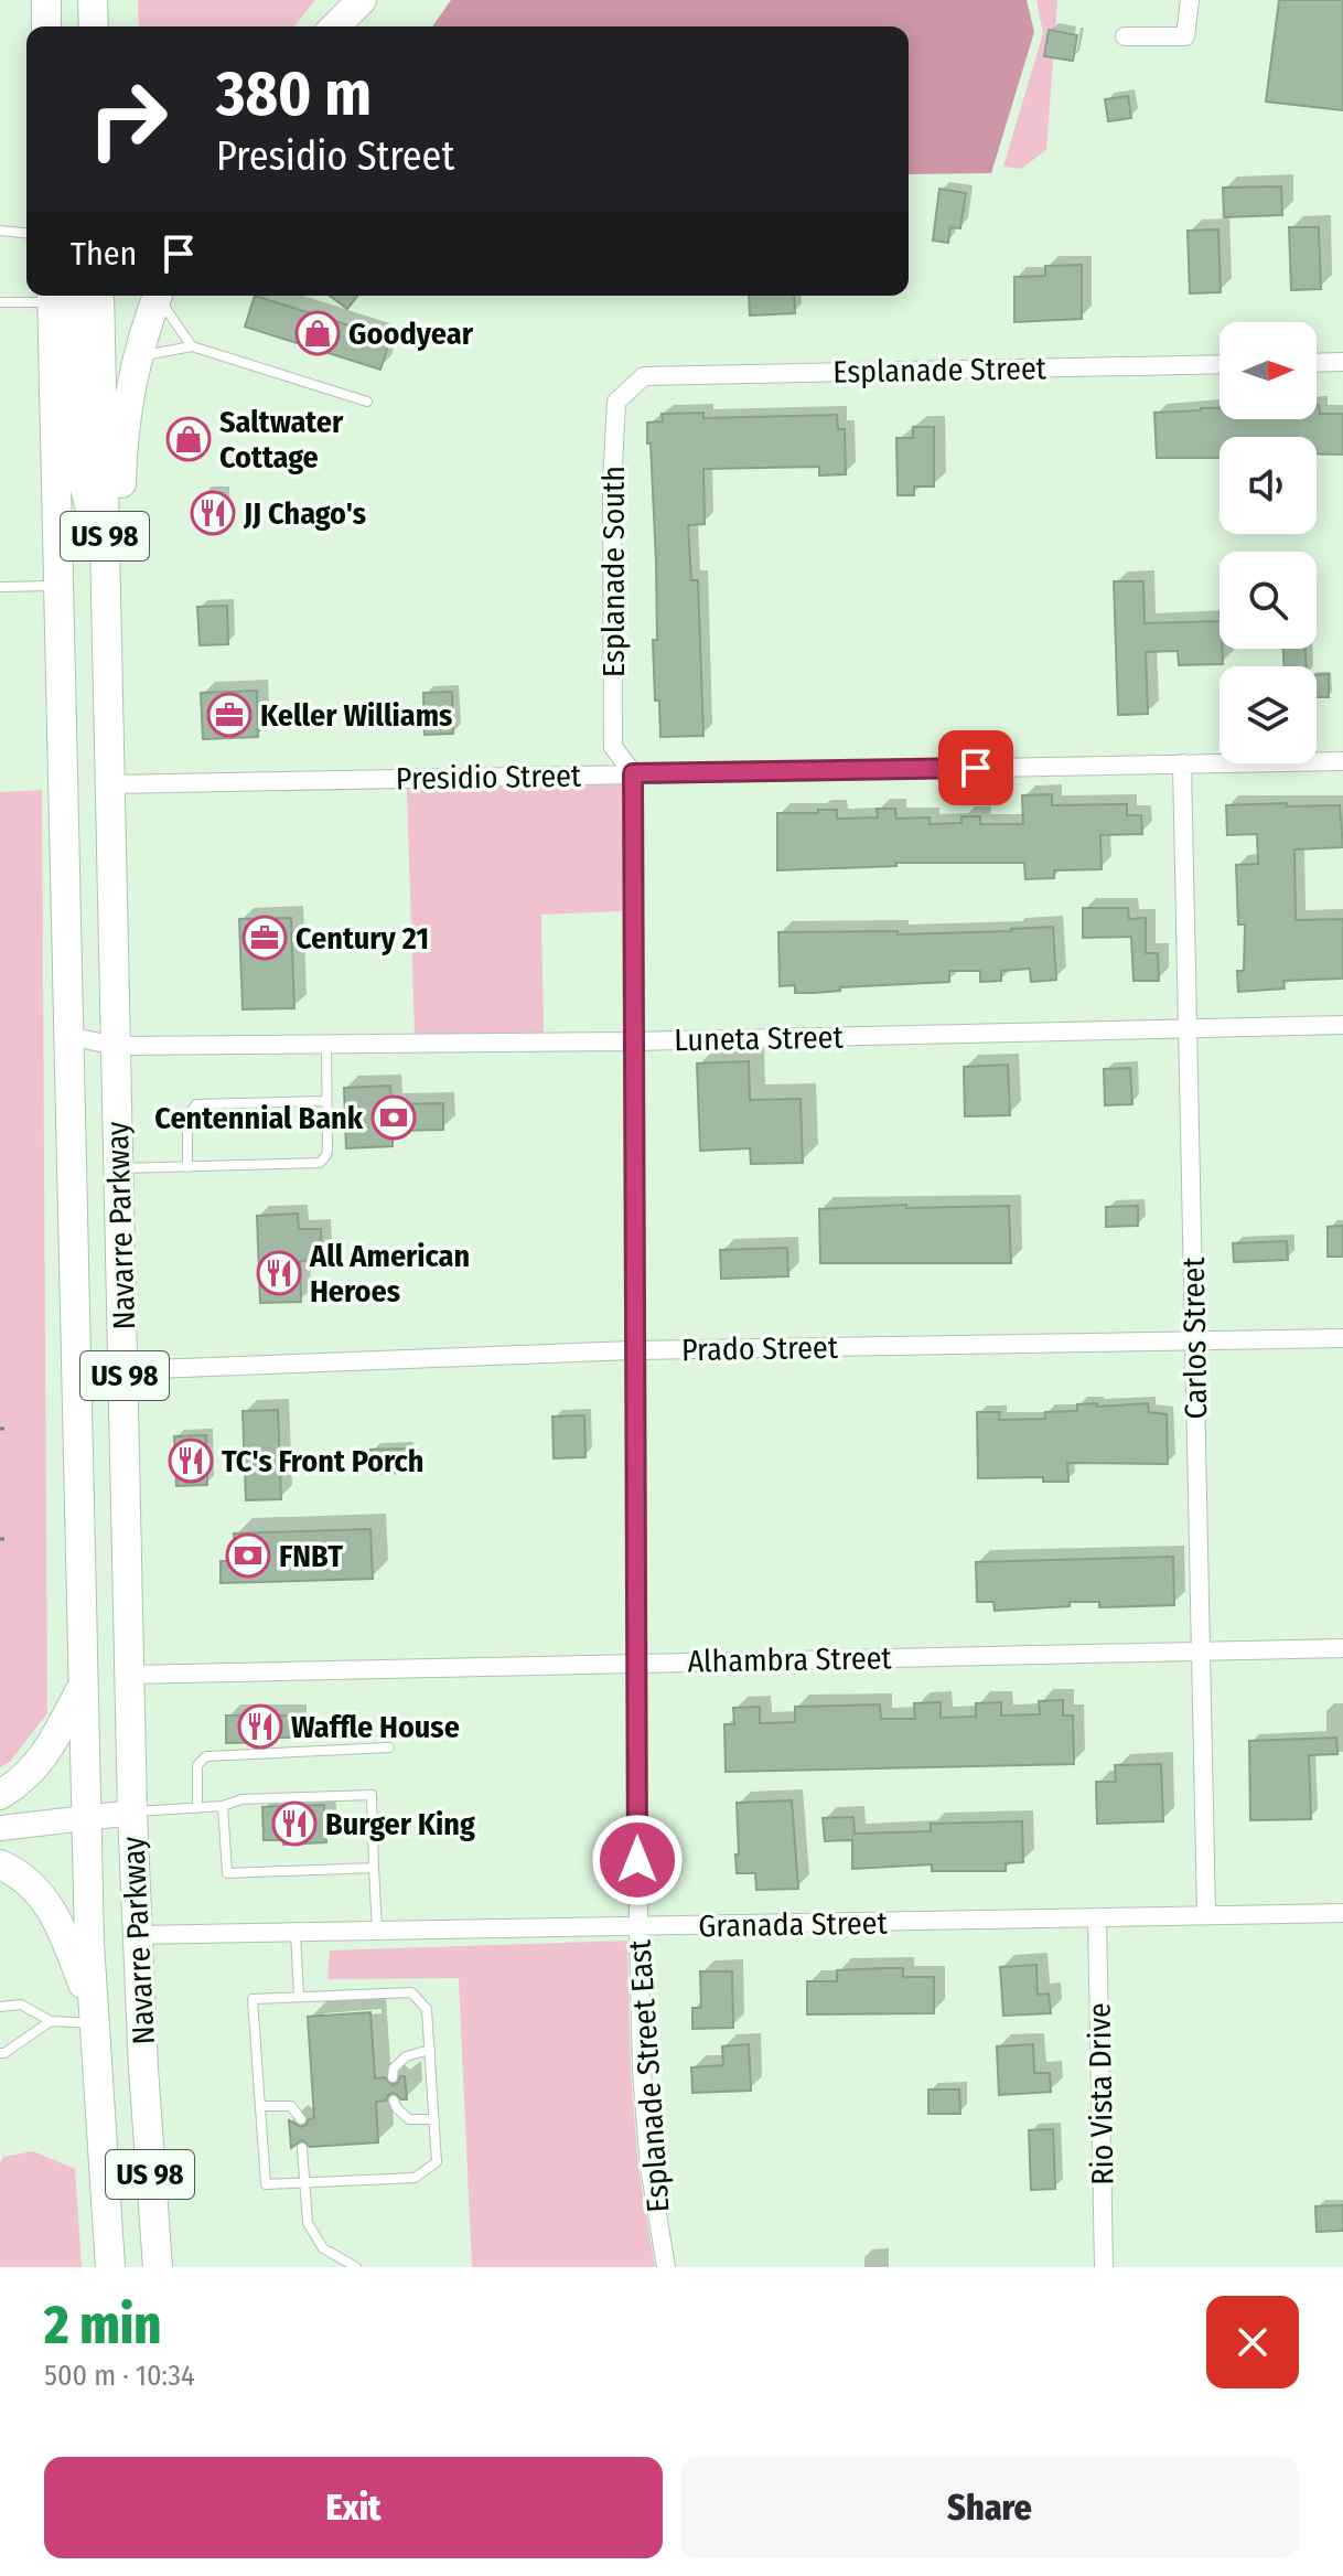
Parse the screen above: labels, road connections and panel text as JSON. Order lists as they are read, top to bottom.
{
  "streets": {
    "highway": ["US 98", "Navarre Parkway"],
    "street": [
      "Esplanade Street",
      "Esplanade South",
      "Presidio Street",
      "Luneta Street",
      "Carlos Street",
      "Prado Street",
      "Alhambra Street",
      "Granada Street",
      "Esplanade Street East",
      "Rio Vista Drive"
    ]
  },
  "crossings": [
    ["Esplanade Street", "Esplanade South"],
    ["Esplanade South", "Presidio Street"],
    ["Esplanade South", "Esplanade Street East"],
    ["Presidio Street", "Navarre Parkway"],
    ["Presidio Street", "Carlos Street"],
    ["Presidio Street", "Esplanade Street East"],
    ["Luneta Street", "Navarre Parkway"],
    ["Luneta Street", "Carlos Street"],
    ["Luneta Street", "Esplanade Street East"],
    ["Navarre Parkway", "Prado Street"],
    ["Navarre Parkway", "Alhambra Street"],
    ["Navarre Parkway", "Granada Street"],
    ["Carlos Street", "Prado Street"],
    ["Carlos Street", "Alhambra Street"],
    ["Carlos Street", "Granada Street"],
    ["Prado Street", "Esplanade Street East"],
    ["Alhambra Street", "Esplanade Street East"],
    ["Granada Street", "Esplanade Street East"],
    ["Granada Street", "Rio Vista Drive"]
  ],
  "places": {
    "shop": ["Goodyear", "Saltwater Cottage"],
    "restaurant": [
      "JJ Chago's",
      "All American Heroes",
      "TC's Front Porch",
      "Waffle House",
      "Burger King"
    ],
    "office": ["Keller Williams", "Century 21"],
    "bank": ["Centennial Bank", "FNBT"]
  },
  "north": "right",
  "page": {
    "turn": ["380 m", "Presidio Street"],
    "then": "Then",
    "heading": ["2 min", "500 m · 10:34"],
    "buttons": ["Exit", "Share"]
  }
}
